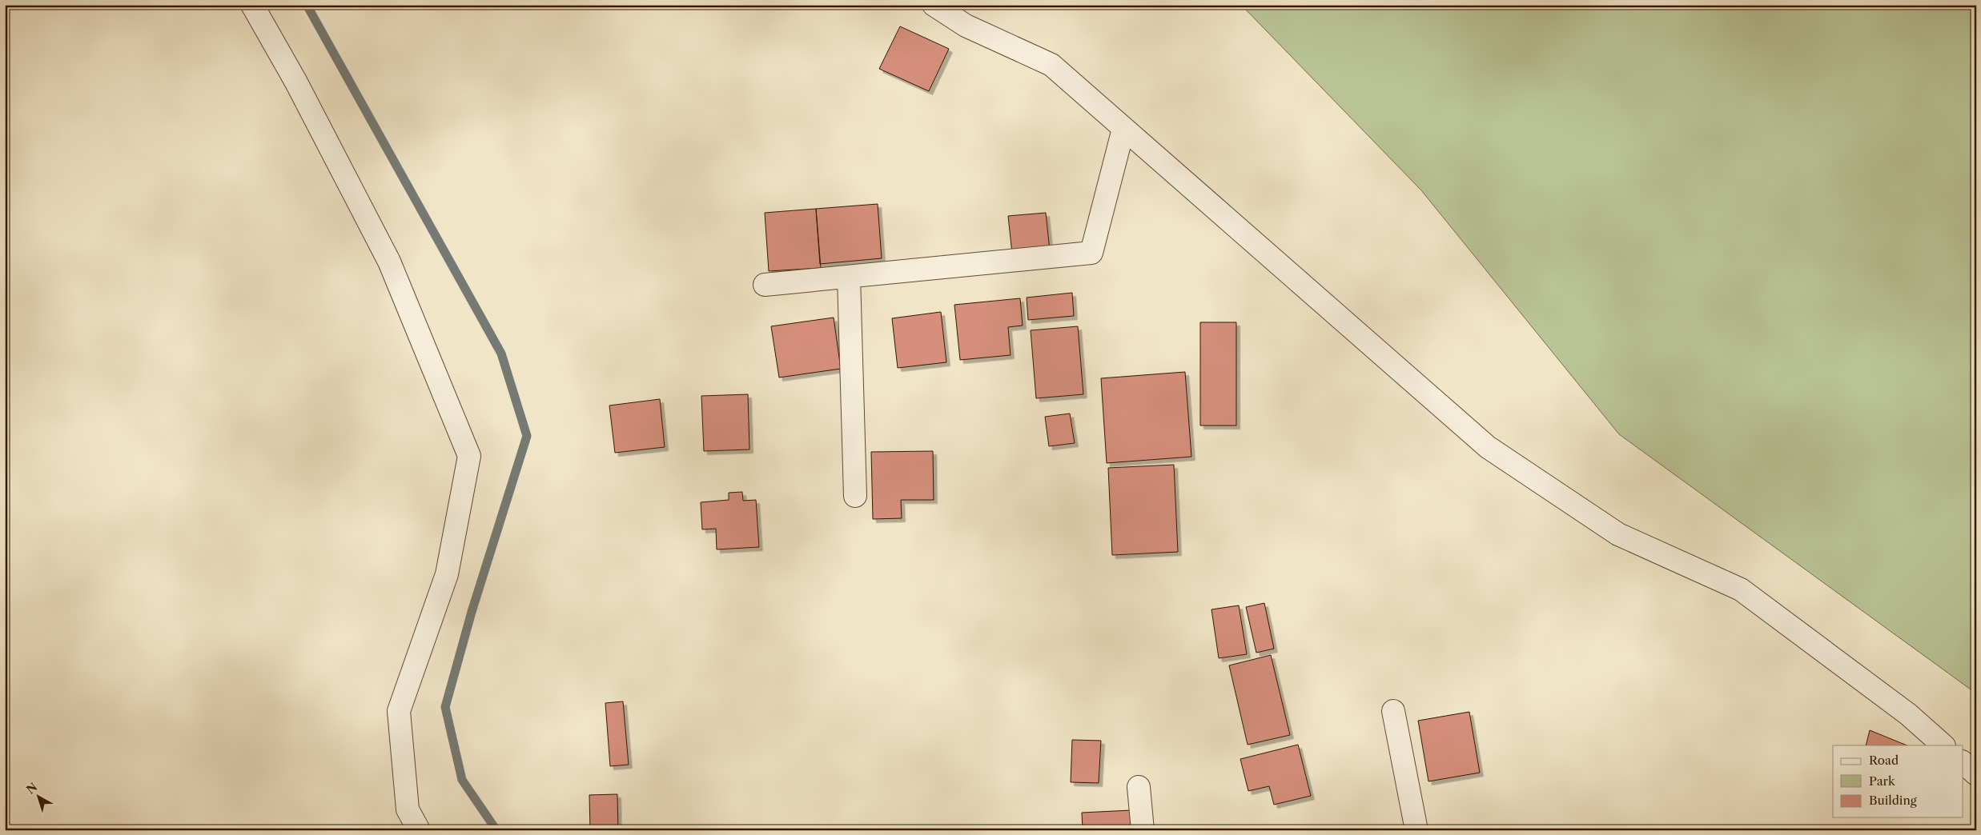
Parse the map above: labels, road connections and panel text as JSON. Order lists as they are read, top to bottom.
{
  "legend": ["Road", "Park", "Building"],
  "north": "top left"
}
